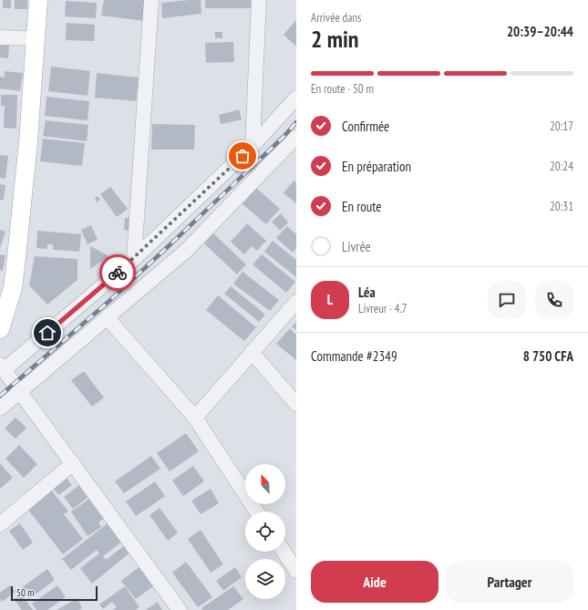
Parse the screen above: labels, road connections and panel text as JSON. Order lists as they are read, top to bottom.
{
  "scale_bar": "50 m",
  "north": "top left",
  "page": {
    "heading": ["2 min", "Arrivée dans", "20:39–20:44"],
    "panel": [
      "Léa",
      "Livreur · 4.7",
      "Commande #2349",
      "8 750 CFA"
    ],
    "bar": "En route · 50 m",
    "list": [
      ["Confirmée", "20:17"],
      ["En préparation", "20:24"],
      ["En route", "20:31"],
      "Livrée"
    ],
    "round": "L",
    "buttons": ["Aide", "Partager"],
    "scale": "50 m"
  }
}
